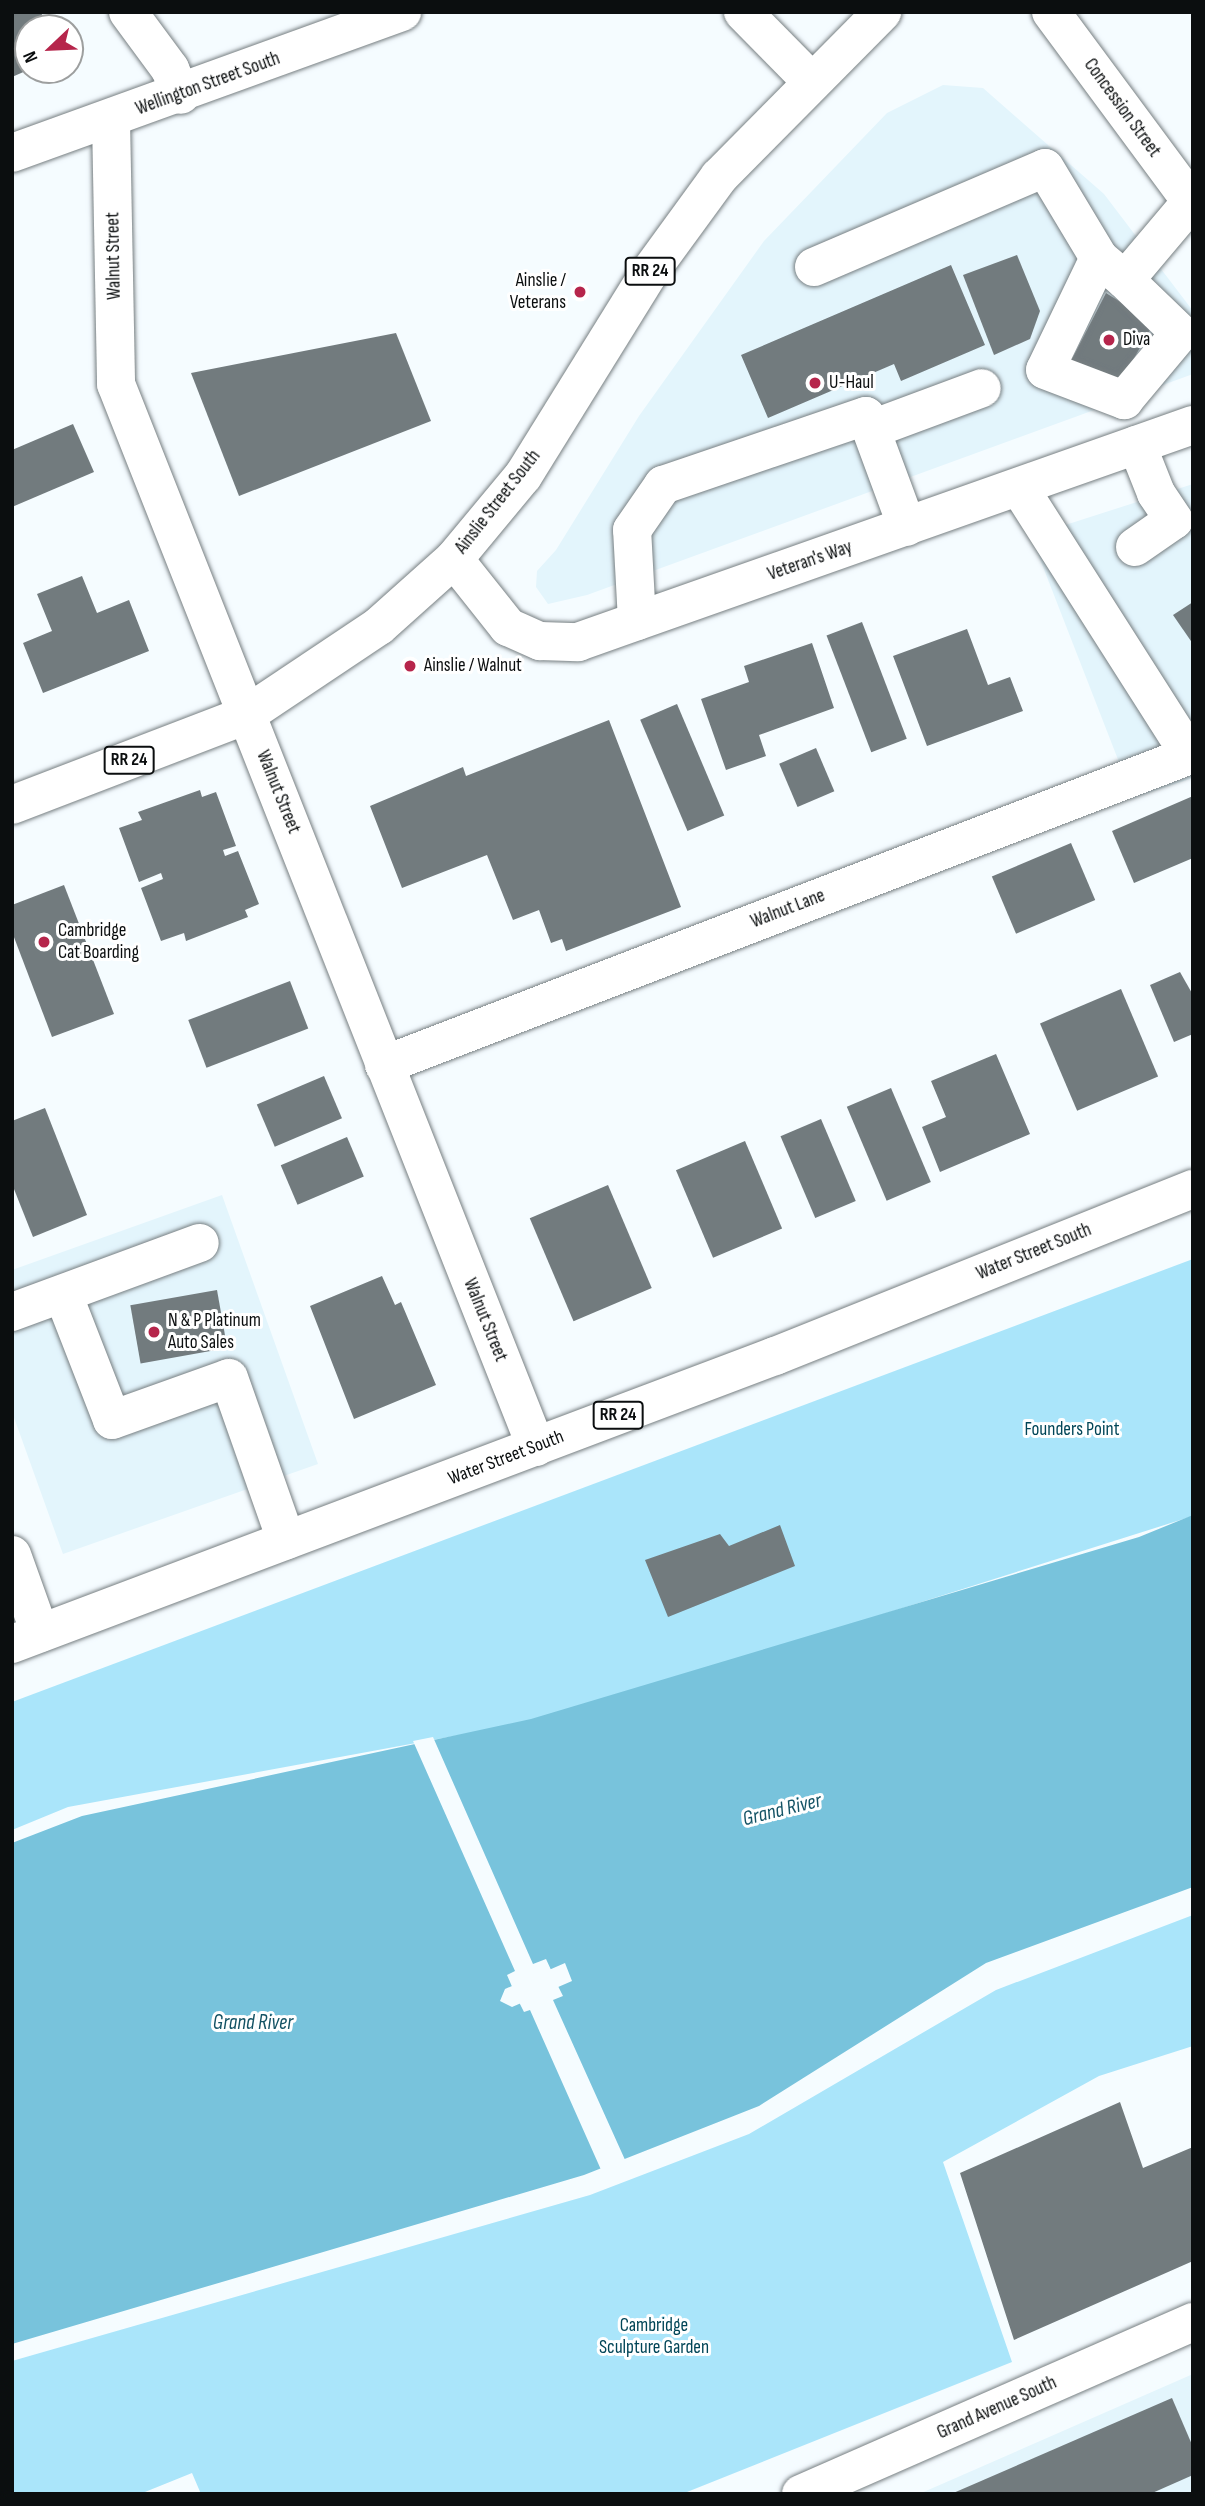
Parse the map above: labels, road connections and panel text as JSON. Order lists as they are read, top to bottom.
{
  "streets": {
    "main road": [
      "Wellington Street South",
      "Concession Street",
      "Walnut Street",
      "RR 24",
      "Ainslie Street South",
      "Veteran's Way",
      "Walnut Lane",
      "Water Street South",
      "Grand Avenue South"
    ]
  },
  "crossings": [
    ["Wellington Street South", "Walnut Street"],
    ["Walnut Street", "Ainslie Street South"],
    ["Walnut Street", "Walnut Lane"],
    ["Walnut Street", "Water Street South"],
    ["Ainslie Street South", "Veteran's Way"]
  ],
  "water": ["Grand River"],
  "parks": ["Founders Point", "Cambridge Sculpture Garden"],
  "places": [
    "Ainslie / Veterans",
    "Diva",
    "U-Haul",
    "Ainslie / Walnut",
    "Cambridge Cat Boarding",
    "N & P Platinum Auto Sales"
  ],
  "north": "bottom left"
}
